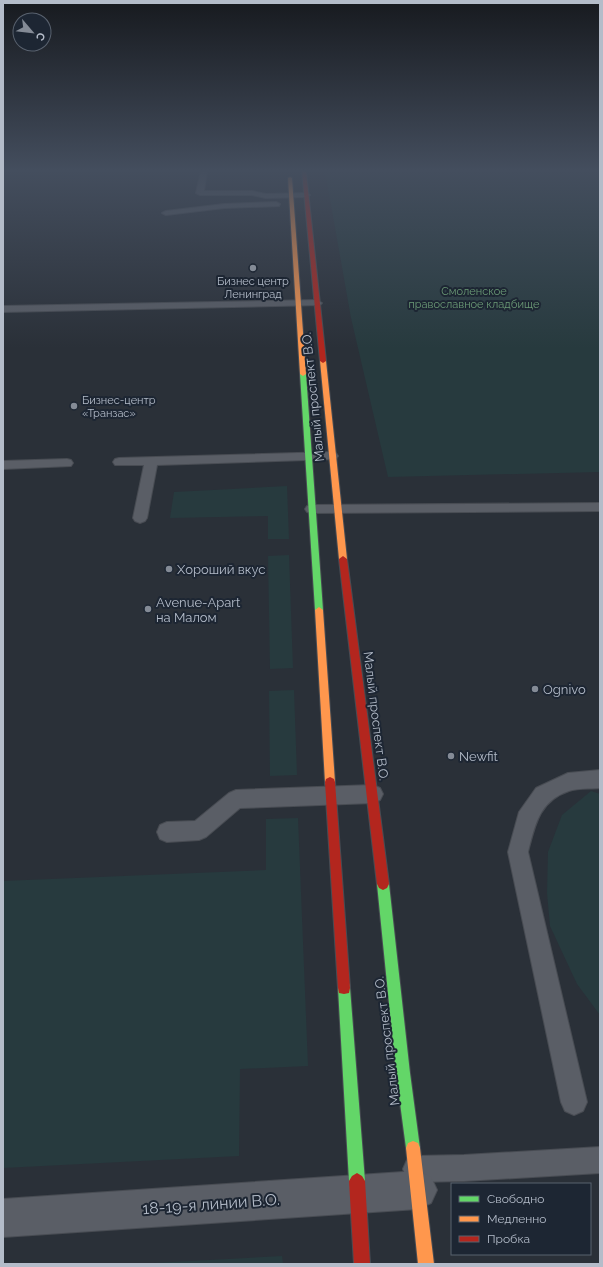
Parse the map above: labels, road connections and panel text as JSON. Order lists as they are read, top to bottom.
{
  "streets": {
    "main road": ["Малый проспект В.О."],
    "street": ["18-19-я линии В.О."]
  },
  "crossings": [
    ["Малый проспект В.О.", "18-19-я линии В.О."]
  ],
  "parks": ["Смоленское православное кладбище"],
  "places": [
    "Бизнес центр Ленинград",
    "Бизнес-центр «Транзас»",
    "Хороший вкус",
    "Аvenue-Apart на Малом",
    "Ognivo",
    "Newfit"
  ],
  "legend": ["Свободно", "Медленно", "Пробка"],
  "north": "bottom right"
}
